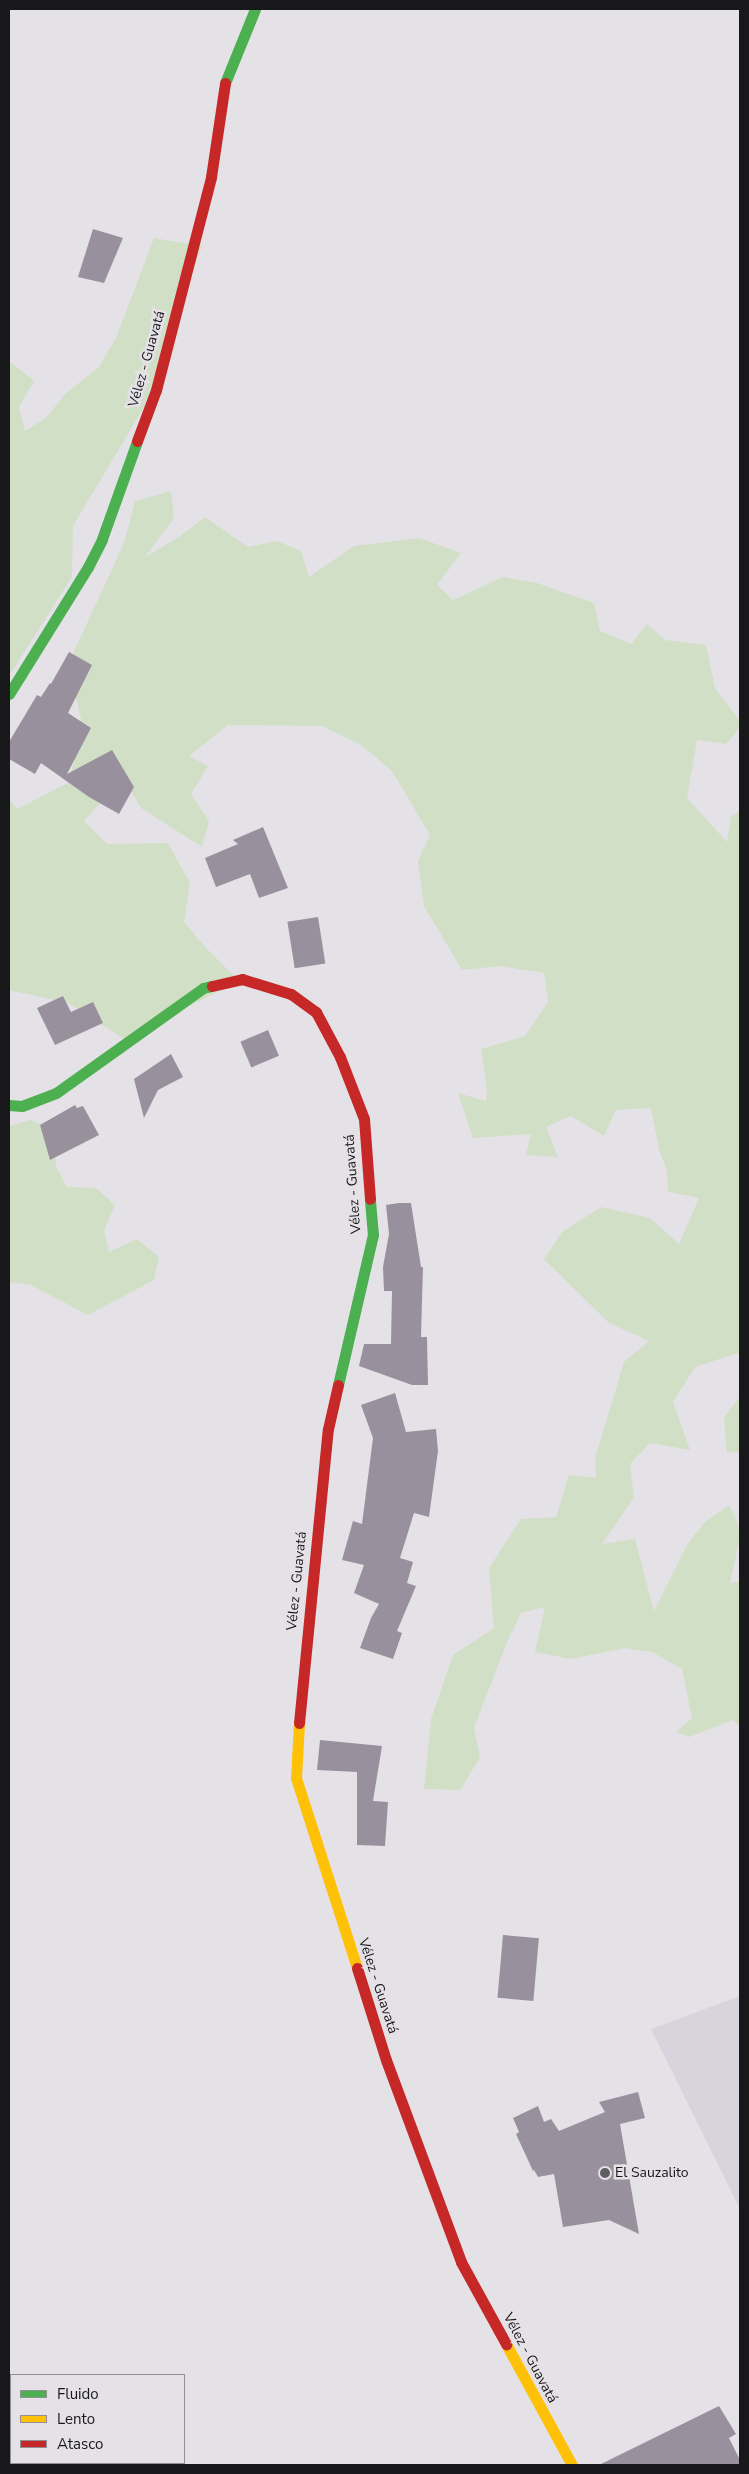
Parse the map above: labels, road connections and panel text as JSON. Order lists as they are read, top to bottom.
{
  "streets": {
    "street": ["Vélez - Guavatá"]
  },
  "places": ["El Sauzalito"],
  "legend": ["Fluido", "Lento", "Atasco"]
}
